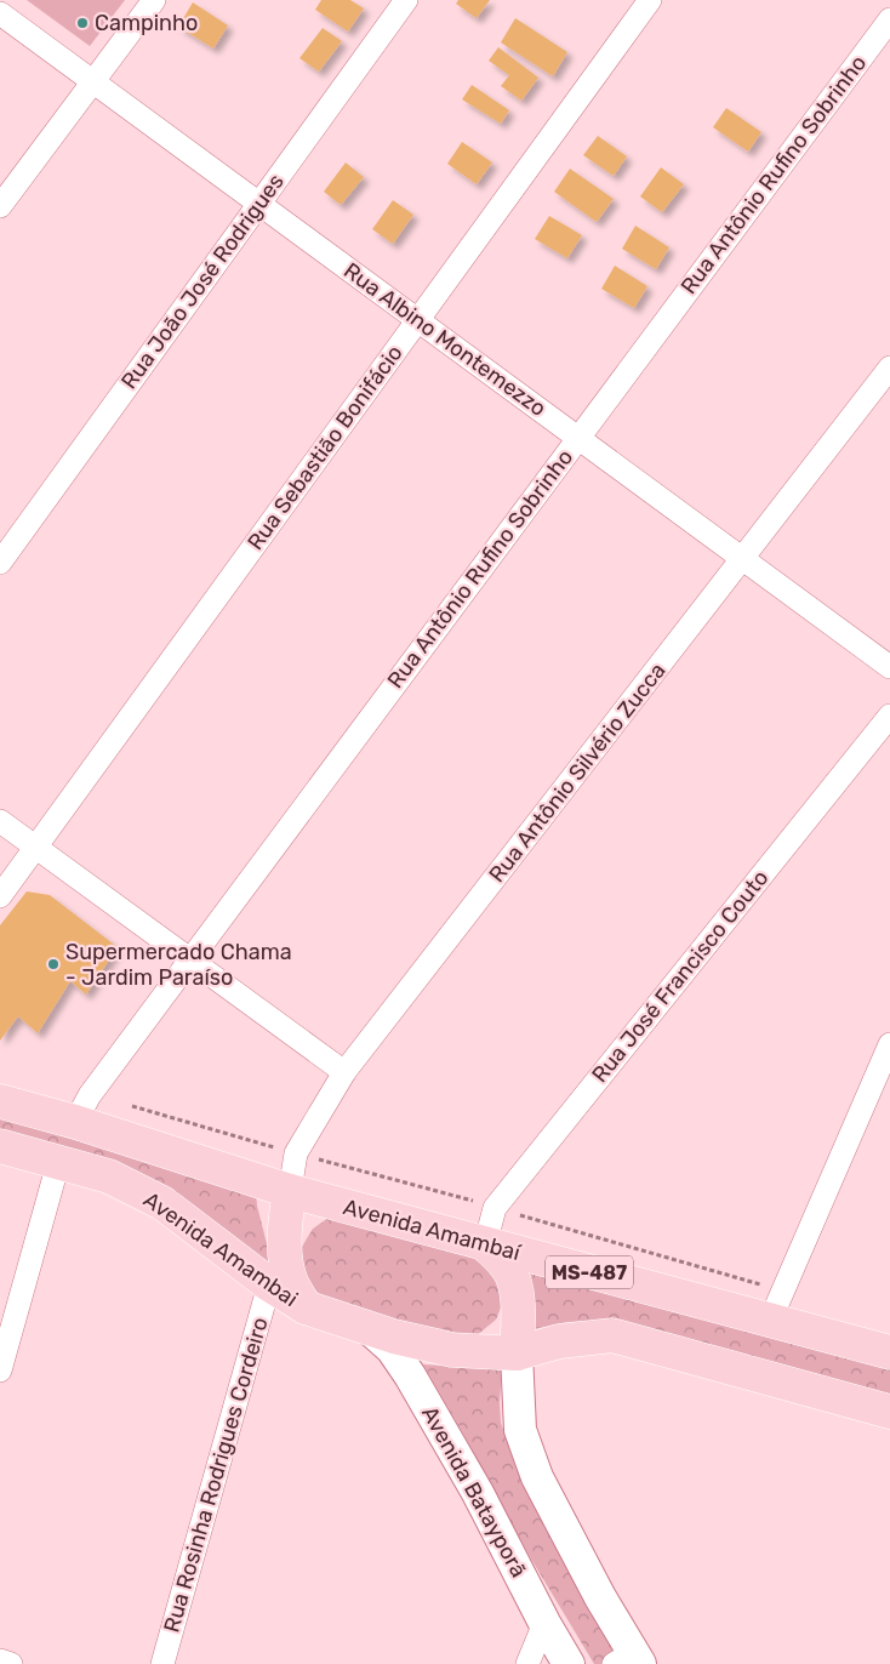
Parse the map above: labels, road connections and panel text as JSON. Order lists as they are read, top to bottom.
{
  "streets": {
    "main road": [
      "Avenida Amambaí",
      "Avenida Amambai",
      "MS-487",
      "Avenida Batayporã"
    ],
    "street": [
      "Rua Antônio Rufino Sobrinho",
      "Rua João José Rodrigues",
      "Rua Albino Montemezzo",
      "Rua Sebastião Bonifácio",
      "Rua Antônio Silvério Zucca",
      "Rua José Francisco Couto",
      "Rua Rosinha Rodrigues Cordeiro"
    ]
  },
  "crossings": [
    ["Rua Antônio Rufino Sobrinho", "Rua Albino Montemezzo"],
    ["Rua Antônio Rufino Sobrinho", "MS-487"],
    ["Rua João José Rodrigues", "Rua Albino Montemezzo"],
    ["Rua Albino Montemezzo", "Rua Sebastião Bonifácio"],
    ["Rua Albino Montemezzo", "Rua Antônio Silvério Zucca"],
    ["Rua Antônio Silvério Zucca", "Avenida Amambaí"],
    ["Rua Antônio Silvério Zucca", "MS-487"],
    ["Rua José Francisco Couto", "Avenida Amambaí"],
    ["Avenida Amambaí", "MS-487"],
    ["Avenida Amambai", "Rua Rosinha Rodrigues Cordeiro"],
    ["Avenida Amambai", "Avenida Batayporã"]
  ],
  "places": ["Campinho", "Supermercado Chama - Jardim Paraíso"]
}
